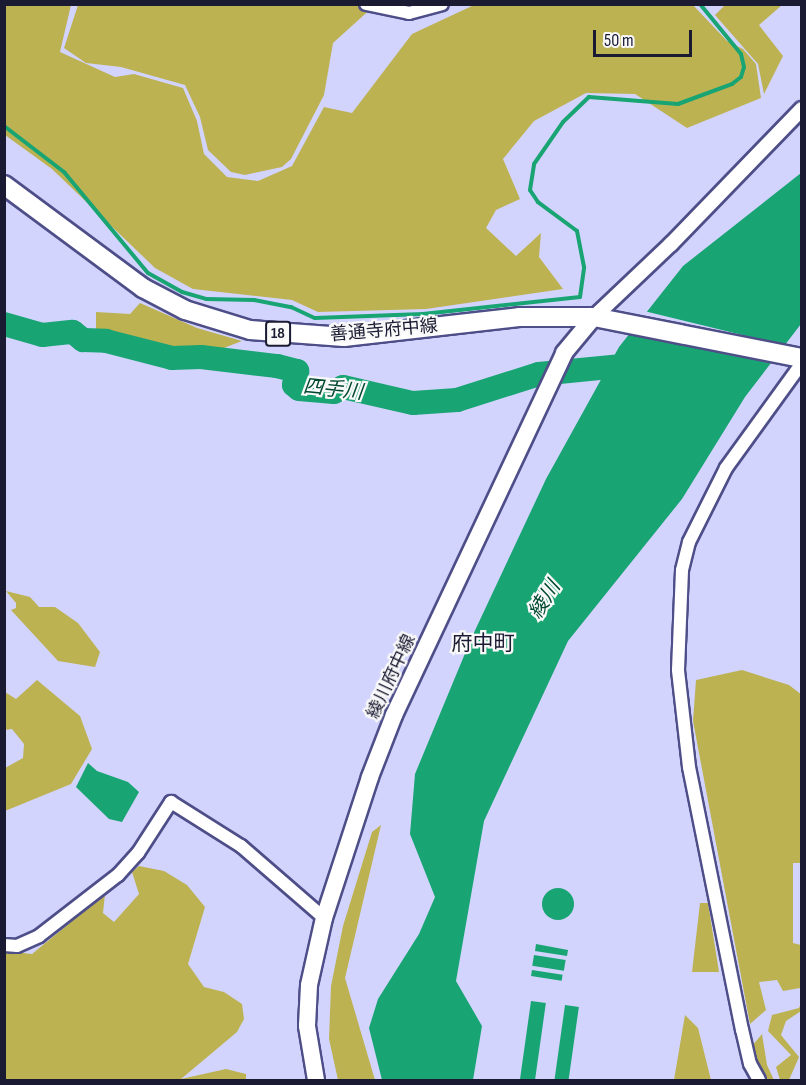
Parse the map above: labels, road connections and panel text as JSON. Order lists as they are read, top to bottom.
{
  "streets": {
    "main road": ["善通寺府中線", "18", "綾川府中線"]
  },
  "crossings": [
    ["善通寺府中線", "綾川府中線"]
  ],
  "districts": ["府中町"],
  "water": ["四手川", "綾川"],
  "scale_bar": "50 m"
}
